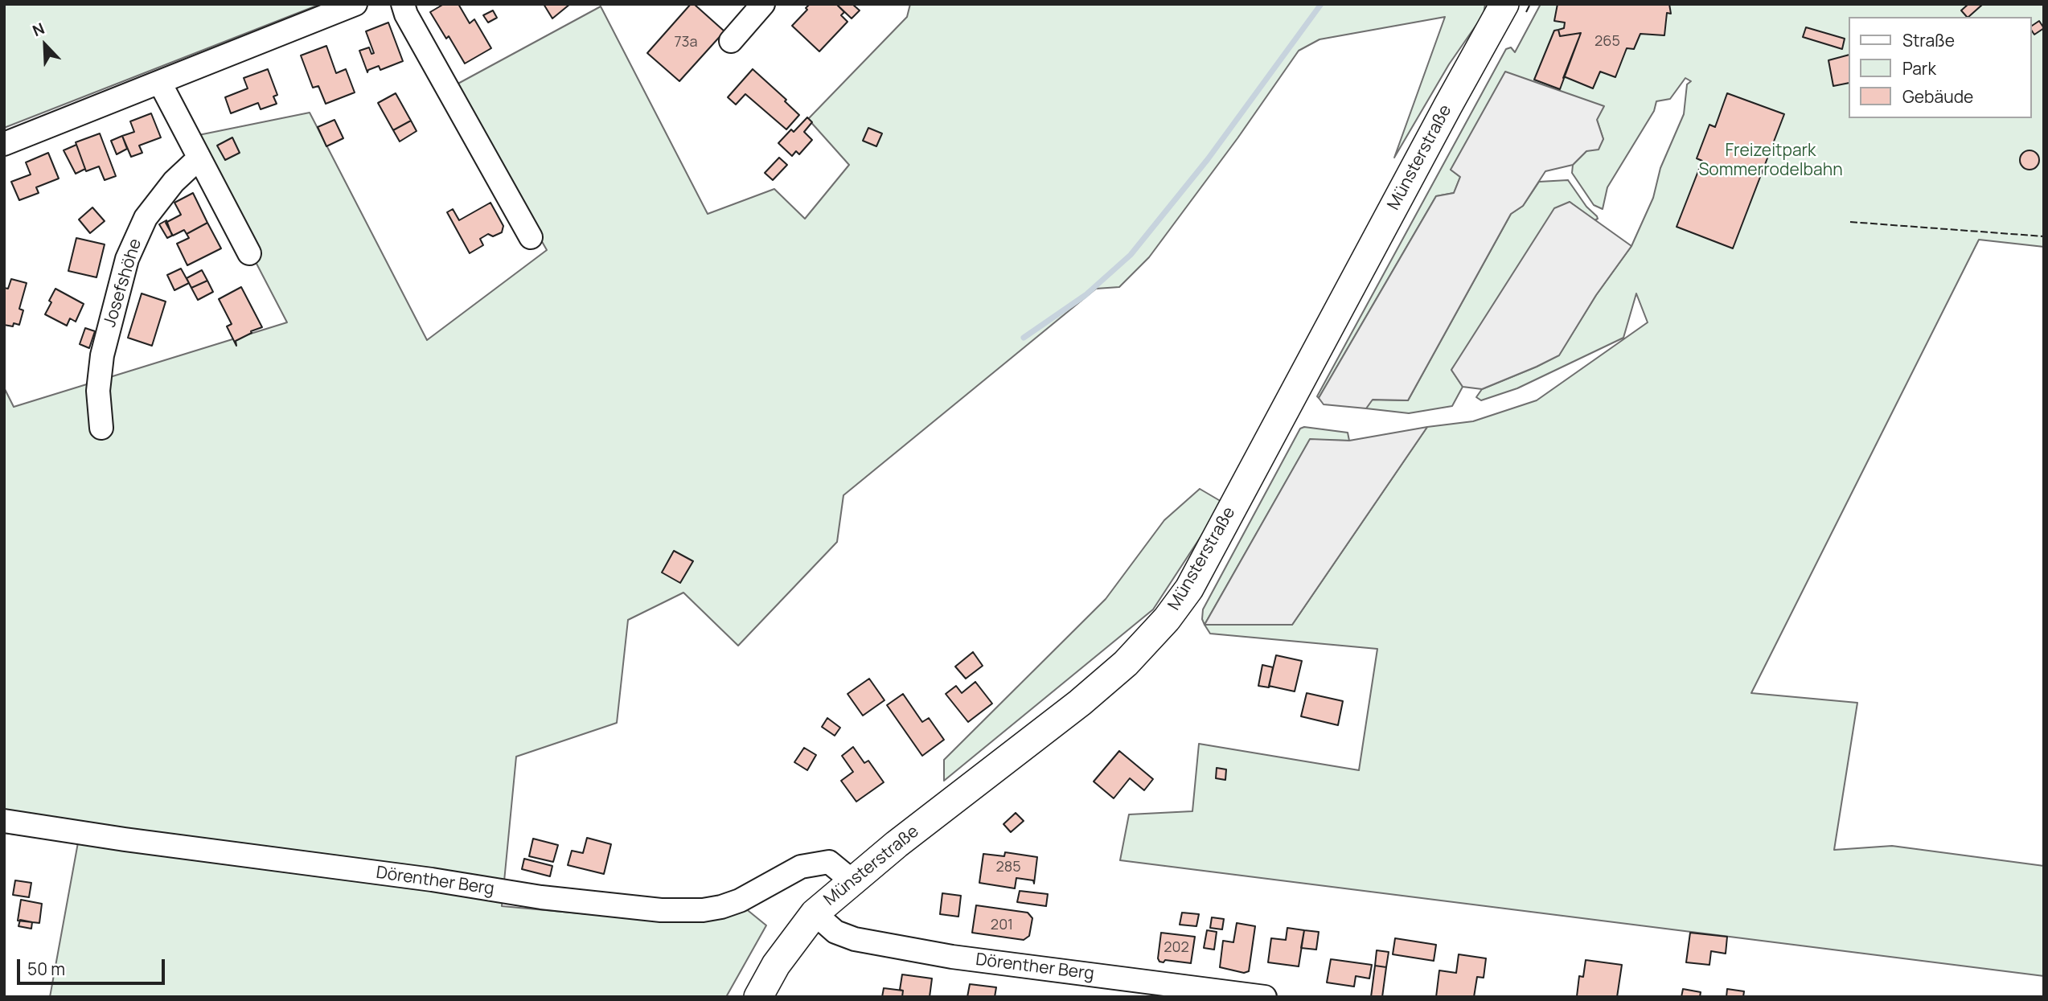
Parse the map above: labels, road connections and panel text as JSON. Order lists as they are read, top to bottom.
{
  "streets": {
    "main road": ["Münsterstraße"],
    "street": ["Josefshöhe", "Dörenther Berg"]
  },
  "crossings": [
    ["Münsterstraße", "Dörenther Berg"]
  ],
  "parks": ["Freizeitpark Sommerrodelbahn"],
  "house_numbers": [
    "265",
    "73a",
    "285",
    "201",
    "202"
  ],
  "legend": ["Straße", "Park", "Gebäude"],
  "scale_bar": "50 m",
  "north": "top left"
}
